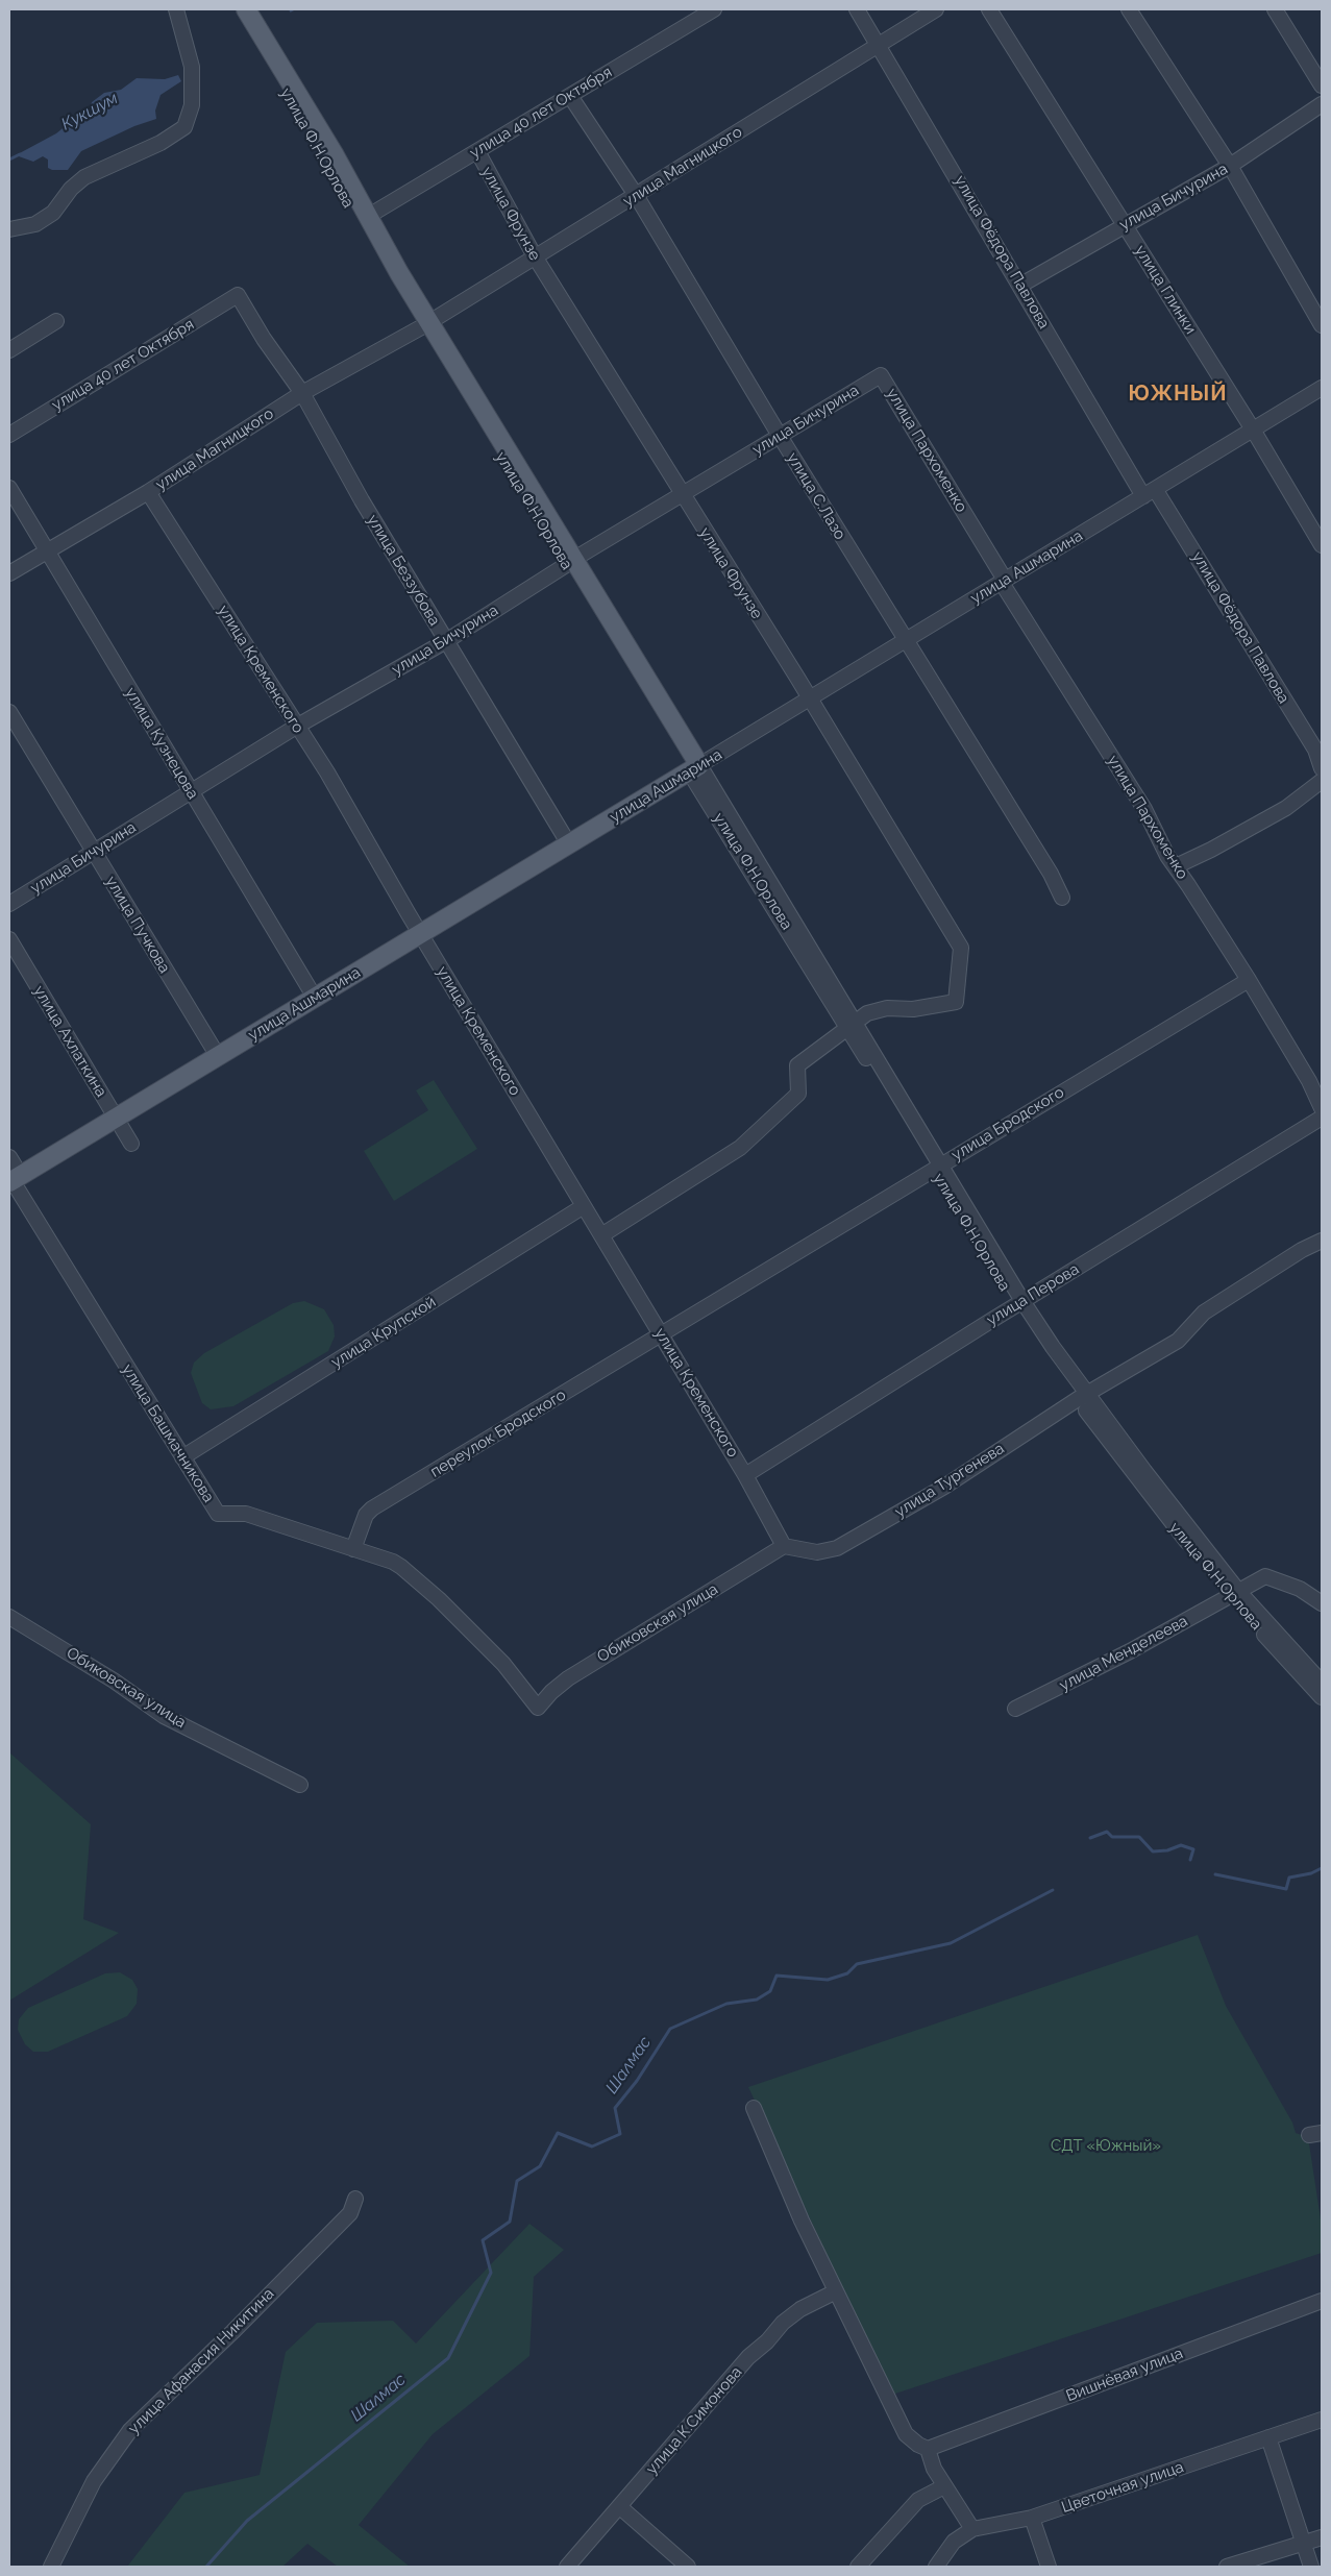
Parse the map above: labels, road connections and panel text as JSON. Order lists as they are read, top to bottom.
{
  "streets": {
    "main road": ["улица Ф.Н.Орлова", "улица Ашмарина"],
    "street": [
      "улица 40 лет Октября",
      "улица Магницкого",
      "улица Бичурина",
      "улица Фрунзе",
      "улица Фёдора Павлова",
      "улица Глинки",
      "улица Пархоменко",
      "улица С.Лазо",
      "улица Беззубова",
      "улица Кременского",
      "улица Кузнецова",
      "улица Пучкова",
      "улица Ахлаткина",
      "улица Бродского",
      "улица Перова",
      "улица Крупской",
      "улица Башмачникова",
      "переулок Бродского",
      "улица Тургенева",
      "Обиковская улица",
      "улица Менделеева",
      "улица Афанасия Никитина",
      "Вишнёвая улица",
      "улица К.Симонова",
      "Цветочная улица"
    ]
  },
  "crossings": [
    ["улица 40 лет Октября", "улица Ф.Н.Орлова"],
    ["улица 40 лет Октября", "улица Фрунзе"],
    ["улица 40 лет Октября", "улица С.Лазо"],
    ["улица 40 лет Октября", "улица Беззубова"],
    ["улица Ф.Н.Орлова", "улица Магницкого"],
    ["улица Ф.Н.Орлова", "улица Бичурина"],
    ["улица Ф.Н.Орлова", "улица Фрунзе"],
    ["улица Ф.Н.Орлова", "улица Ашмарина"],
    ["улица Ф.Н.Орлова", "улица Бродского"],
    ["улица Ф.Н.Орлова", "улица Перова"],
    ["улица Ф.Н.Орлова", "улица Тургенева"],
    ["улица Ф.Н.Орлова", "улица Менделеева"],
    ["улица Магницкого", "улица Фрунзе"],
    ["улица Магницкого", "улица Фёдора Павлова"],
    ["улица Магницкого", "улица С.Лазо"],
    ["улица Магницкого", "улица Беззубова"],
    ["улица Магницкого", "улица Кременского"],
    ["улица Магницкого", "улица Кузнецова"],
    ["улица Бичурина", "улица Фрунзе"],
    ["улица Бичурина", "улица Фёдора Павлова"],
    ["улица Бичурина", "улица Глинки"],
    ["улица Бичурина", "улица Пархоменко"],
    ["улица Бичурина", "улица С.Лазо"],
    ["улица Бичурина", "улица Беззубова"],
    ["улица Бичурина", "улица Кременского"],
    ["улица Бичурина", "улица Кузнецова"],
    ["улица Бичурина", "улица Пучкова"],
    ["улица Фрунзе", "улица Ашмарина"],
    ["улица Фёдора Павлова", "улица Ашмарина"],
    ["улица Глинки", "улица Ашмарина"],
    ["улица Пархоменко", "улица Ашмарина"],
    ["улица Пархоменко", "улица Бродского"],
    ["улица С.Лазо", "улица Ашмарина"],
    ["улица Ашмарина", "улица Беззубова"],
    ["улица Ашмарина", "улица Кременского"],
    ["улица Ашмарина", "улица Кузнецова"],
    ["улица Ашмарина", "улица Пучкова"],
    ["улица Ашмарина", "улица Ахлаткина"],
    ["улица Ашмарина", "улица Башмачникова"],
    ["улица Кременского", "улица Бродского"],
    ["улица Кременского", "улица Перова"],
    ["улица Кременского", "улица Крупской"],
    ["улица Кременского", "переулок Бродского"],
    ["улица Кременского", "улица Тургенева"],
    ["улица Кременского", "Обиковская улица"],
    ["улица Бродского", "переулок Бродского"],
    ["улица Крупской", "улица Башмачникова"],
    ["улица Башмачникова", "переулок Бродского"],
    ["улица Башмачникова", "Обиковская улица"],
    ["улица Тургенева", "Обиковская улица"]
  ],
  "districts": ["ЮЖНЫЙ"],
  "water": ["Кукшум", "Шалмас"],
  "parks": ["СДТ «Южный»"]
}
